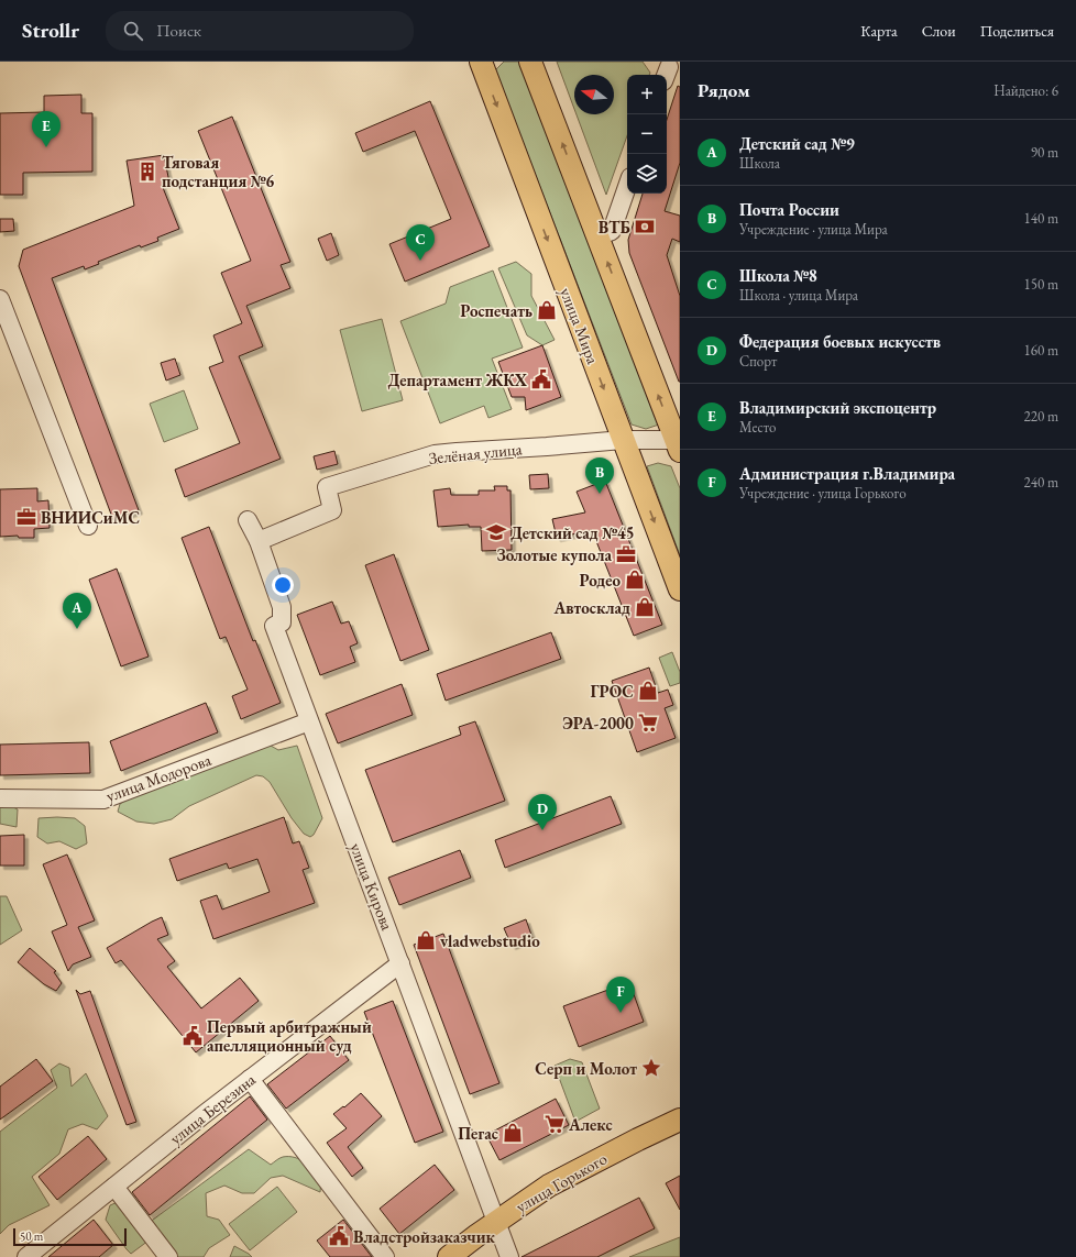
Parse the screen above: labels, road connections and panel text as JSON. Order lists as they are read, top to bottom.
{
  "streets": {
    "main road": ["улица Мира", "улица Горького"],
    "street": [
      "Зелёная улица",
      "улица Модорова",
      "улица Кирова",
      "улица Березина"
    ]
  },
  "crossings": [
    ["улица Мира", "Зелёная улица"],
    ["Зелёная улица", "улица Кирова"],
    ["улица Модорова", "улица Кирова"],
    ["улица Кирова", "улица Березина"],
    ["улица Кирова", "улица Горького"]
  ],
  "places": {
    "building": ["Тяговая подстанция №6"],
    "bank": ["ВТБ"],
    "shop": [
      "Роспечать",
      "Родео",
      "Автосклад",
      "ГРОС",
      "vladwebstudio",
      "Пегас"
    ],
    "public building": ["Департамент ЖКХ", "Первый арбитражный апелляционный суд", "Владстройзаказчик"],
    "office": ["ВНИИСиМС", "Золотые купола"],
    "school or university": ["Детский сад №45"],
    "supermarket": ["ЭРА-2000", "Алекс"],
    "place": ["Серп и Молот"]
  },
  "scale_bar": "50 m",
  "north": "left",
  "page": {
    "header": "Strollr",
    "search": "Поиск",
    "nav": ["Карта", "Слои", "Поделиться"],
    "heading": ["Рядом", "Найдено: 6"],
    "map_buttons": ["+", "−"],
    "pins": [
      "E",
      "C",
      "B",
      "A",
      "D",
      "F"
    ],
    "list": [
      {
        "mark": "A",
        "name": "Детский сад №9",
        "note": "Школа",
        "value": "90 m"
      },
      {
        "mark": "B",
        "name": "Почта России",
        "note": "Учреждение · улица Мира",
        "value": "140 m"
      },
      {
        "mark": "C",
        "name": "Школа №8",
        "note": "Школа · улица Мира",
        "value": "150 m"
      },
      {
        "mark": "D",
        "name": "Федерация боевых искусств",
        "note": "Спорт",
        "value": "160 m"
      },
      {
        "mark": "E",
        "name": "Владимирский экспоцентр",
        "note": "Место",
        "value": "220 m"
      },
      {
        "mark": "F",
        "name": "Администрация г.Владимира",
        "note": "Учреждение · улица Горького",
        "value": "240 m"
      }
    ],
    "scale": "50 m"
  }
}
